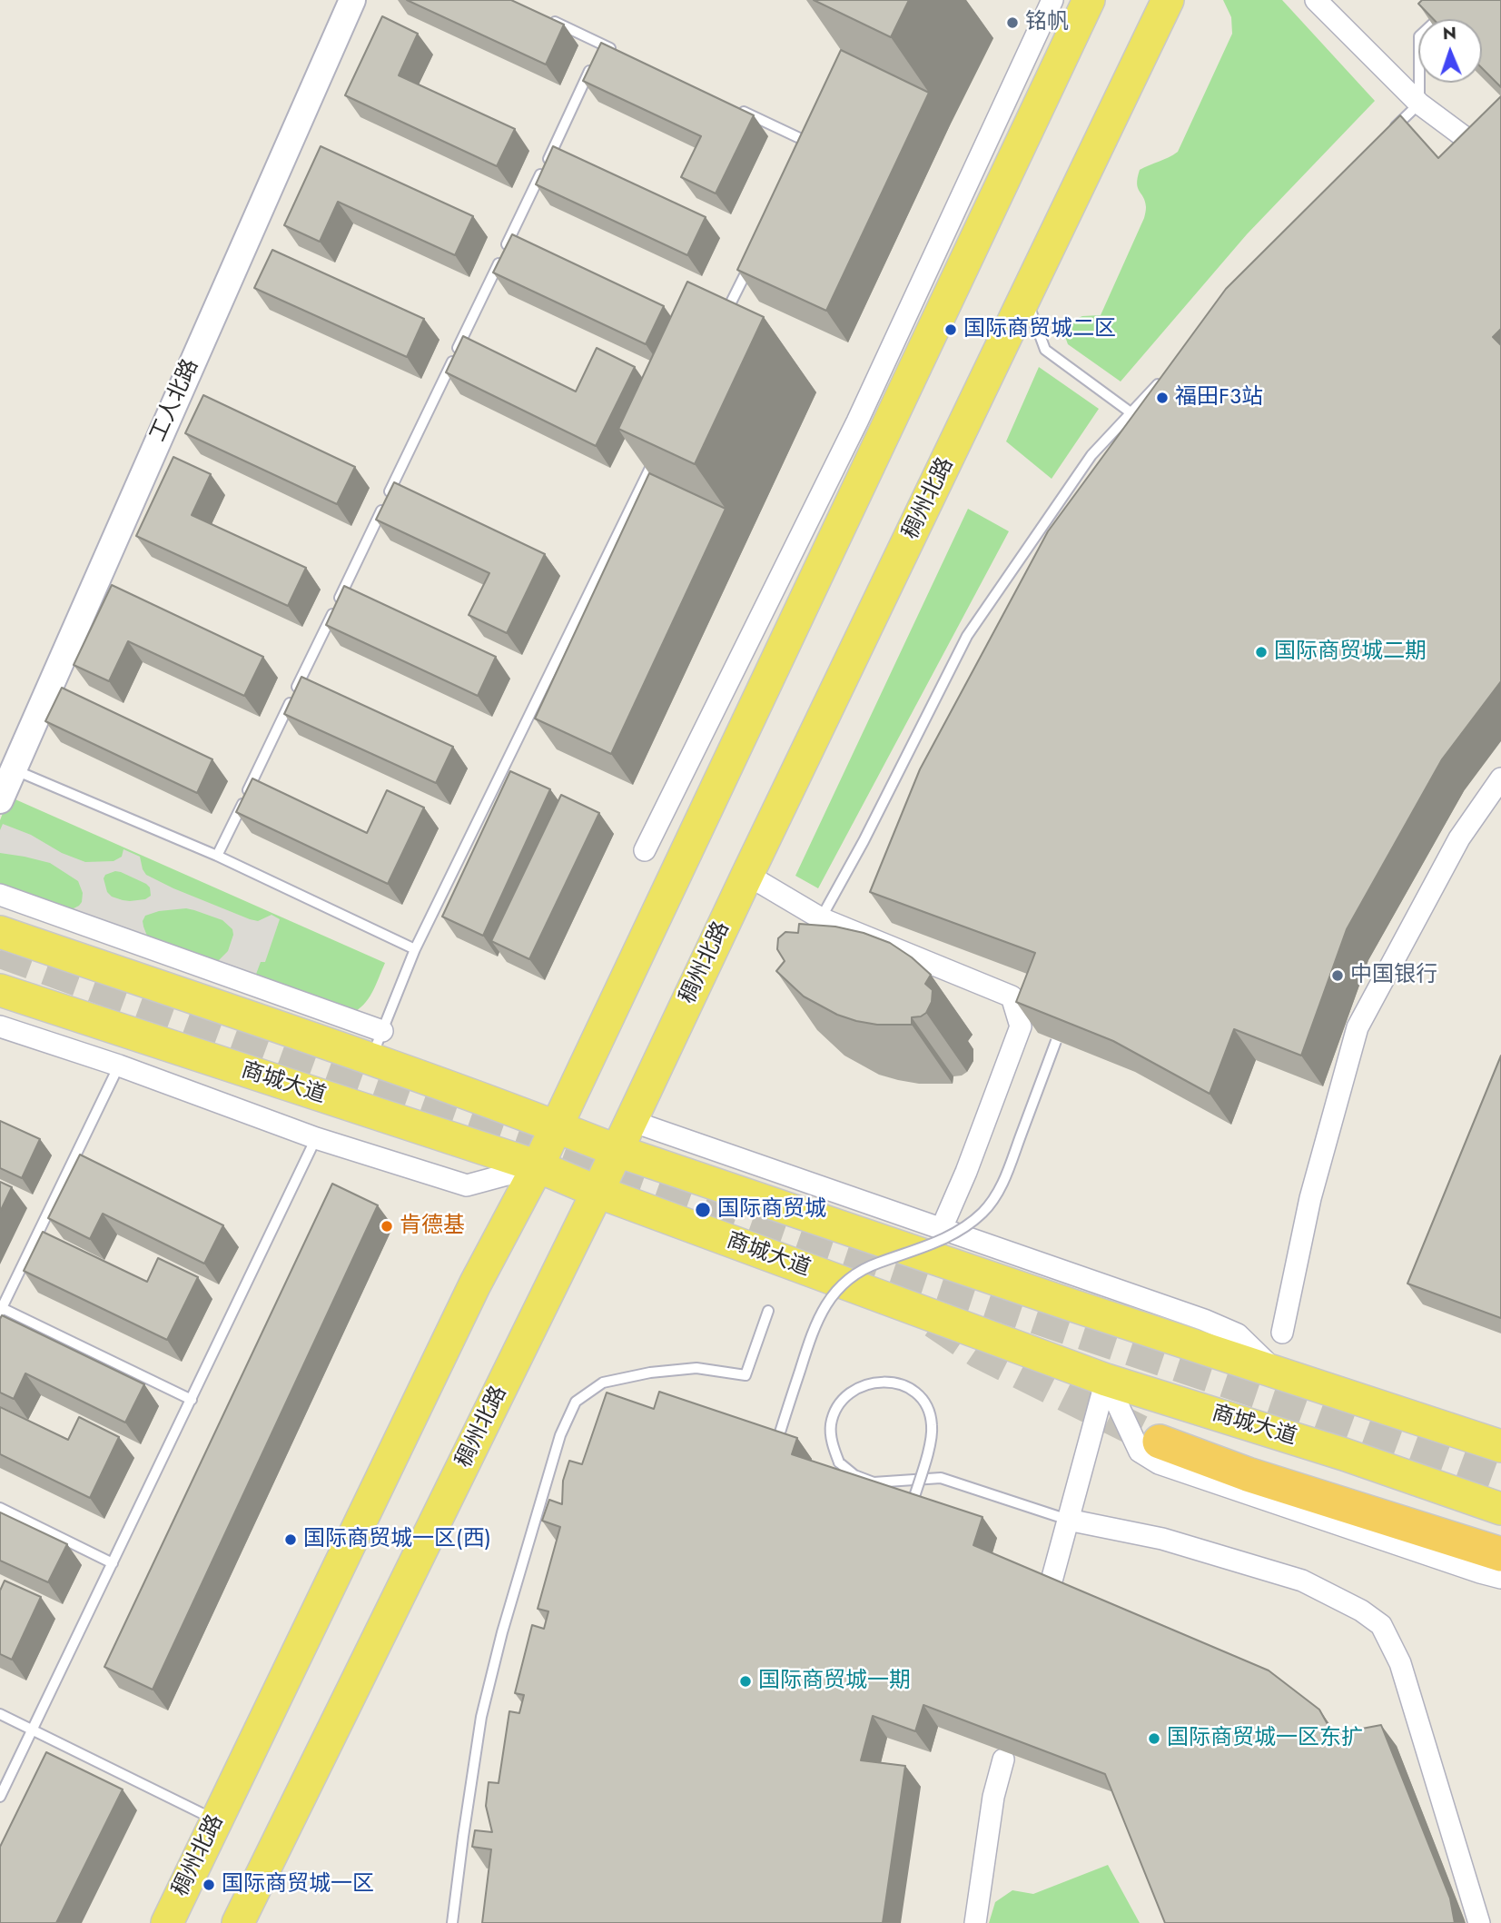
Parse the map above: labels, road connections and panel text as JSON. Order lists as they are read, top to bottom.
{
  "streets": {
    "main road": ["稠州北路", "商城大道"],
    "street": ["工人北路"]
  },
  "crossings": [
    ["稠州北路", "商城大道"]
  ],
  "places": [
    "铭帆",
    "国际商贸城二区",
    "福田F3站",
    "国际商贸城二期",
    "中国银行",
    "国际商贸城",
    "肯德基",
    "国际商贸城一区(西)",
    "国际商贸城一期",
    "国际商贸城一区东扩",
    "国际商贸城一区"
  ],
  "north": "top"
}
